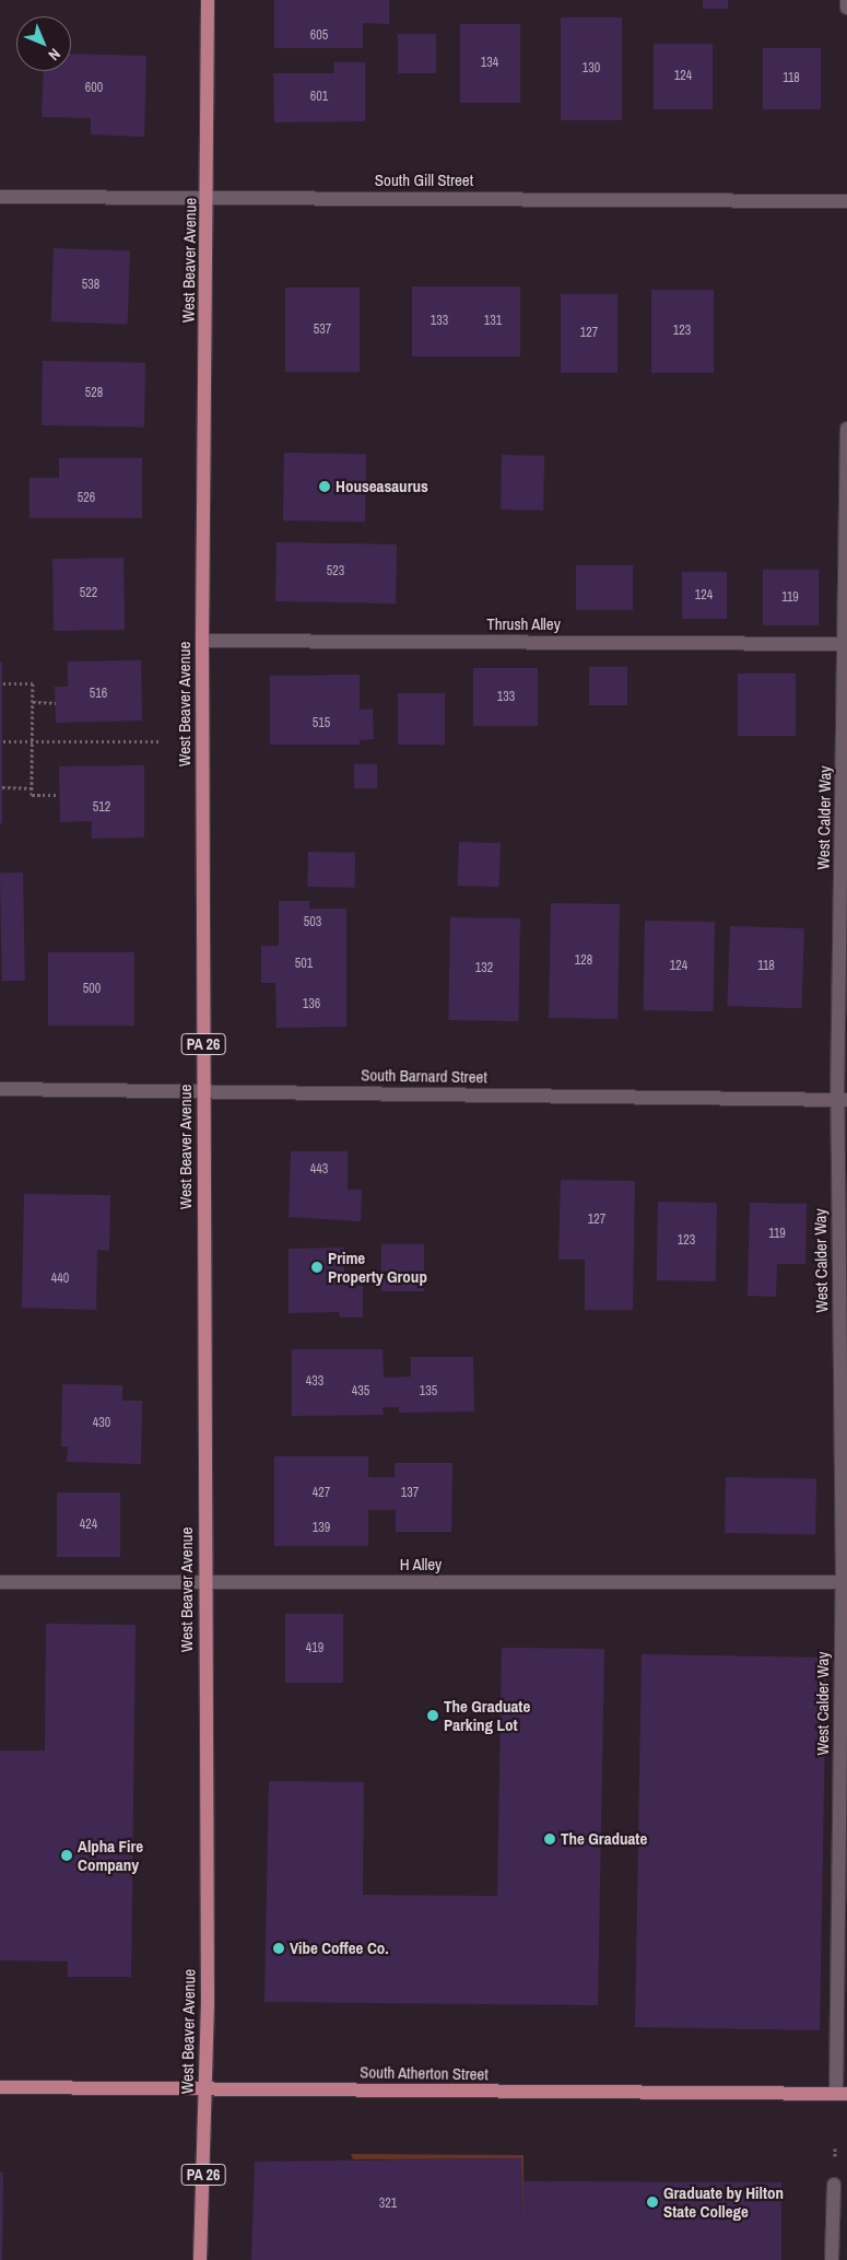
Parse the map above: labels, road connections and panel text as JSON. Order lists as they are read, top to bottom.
{
  "streets": {
    "main road": ["West Beaver Avenue", "PA 26", "South Atherton Street"],
    "street": [
      "South Gill Street",
      "Thrush Alley",
      "West Calder Way",
      "South Barnard Street",
      "H Alley"
    ]
  },
  "crossings": [
    ["South Gill Street", "West Beaver Avenue"],
    ["West Beaver Avenue", "Thrush Alley"],
    ["West Beaver Avenue", "South Barnard Street"],
    ["West Beaver Avenue", "H Alley"],
    ["West Beaver Avenue", "South Atherton Street"],
    ["Thrush Alley", "West Calder Way"],
    ["West Calder Way", "South Barnard Street"],
    ["West Calder Way", "H Alley"],
    ["West Calder Way", "South Atherton Street"]
  ],
  "places": [
    "Houseasaurus",
    "Prime Property Group",
    "The Graduate Parking Lot",
    "The Graduate",
    "Alpha Fire Company",
    "Vibe Coffee Co.",
    "Graduate by Hilton State College"
  ],
  "house_numbers": [
    "605",
    "134",
    "130",
    "124",
    "118",
    "600",
    "601",
    "538",
    "133",
    "131",
    "537",
    "123",
    "127",
    "528",
    "526",
    "523",
    "522",
    "124",
    "119",
    "516",
    "133",
    "515",
    "512",
    "503",
    "128",
    "501",
    "124",
    "118",
    "132",
    "500",
    "136",
    "443",
    "127",
    "119",
    "123",
    "440",
    "433",
    "435",
    "135",
    "430",
    "427",
    "137",
    "424",
    "139",
    "419",
    "321"
  ],
  "north": "bottom right"
}
